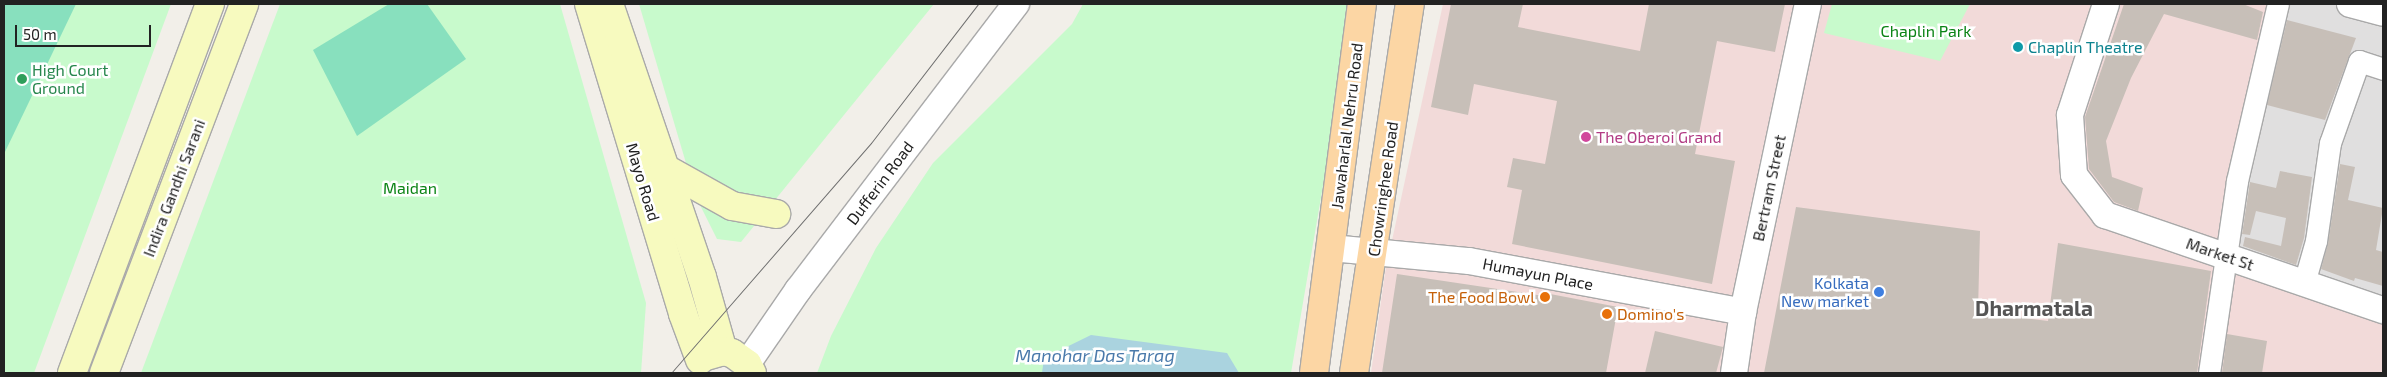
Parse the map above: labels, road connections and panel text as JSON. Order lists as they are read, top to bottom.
{
  "streets": {
    "main road": [
      "Jawaharlal Nehru Road",
      "Mayo Road",
      "Indira Gandhi Sarani",
      "Chowringhee Road"
    ],
    "street": [
      "Dufferin Road",
      "Bertram Street",
      "Market St",
      "Humayun Place"
    ]
  },
  "crossings": [
    ["Jawaharlal Nehru Road", "Humayun Place"],
    ["Bertram Street", "Humayun Place"],
    ["Chowringhee Road", "Humayun Place"]
  ],
  "districts": ["Dharmatala"],
  "water": ["Manohar Das Tarag"],
  "parks": ["Chaplin Park", "Maidan"],
  "places": [
    "Chaplin Theatre",
    "High Court Ground",
    "The Oberoi Grand",
    "Kolkata New market",
    "The Food Bowl",
    "Domino's"
  ],
  "scale_bar": "50 m"
}
